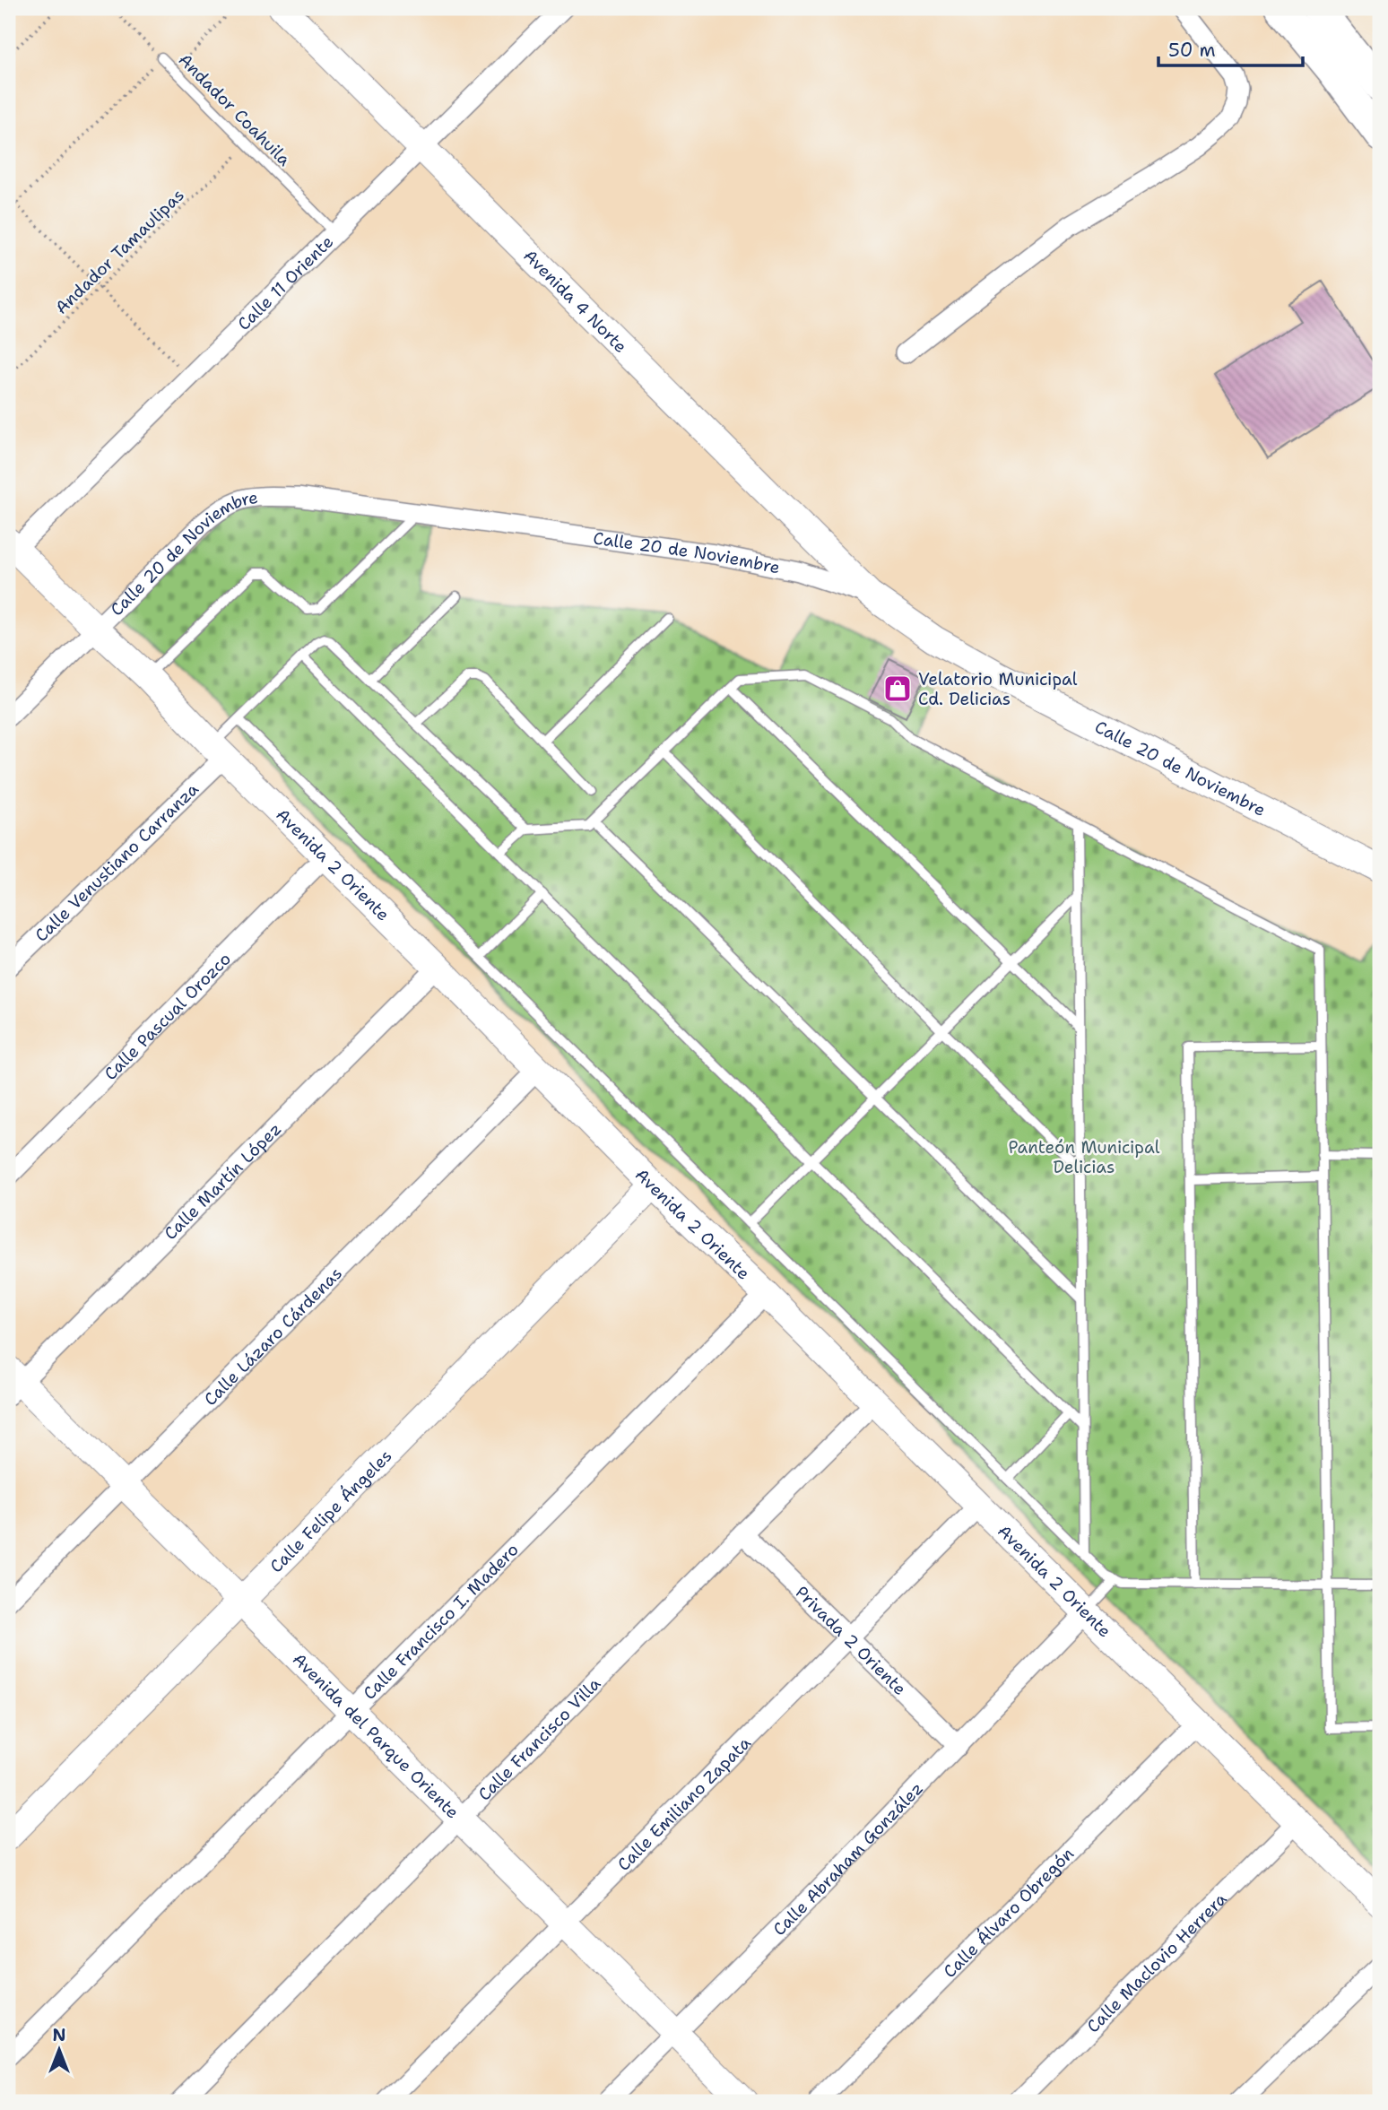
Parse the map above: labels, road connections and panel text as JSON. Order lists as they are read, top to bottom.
{
  "streets": {
    "street": [
      "Calle 11 Oriente",
      "Avenida 4 Norte",
      "Calle 20 de Noviembre",
      "Calle Venustiano Carranza",
      "Avenida 2 Oriente",
      "Calle Pascual Orozco",
      "Calle Martín López",
      "Calle Lázaro Cárdenas",
      "Calle Felipe Ángeles",
      "Calle Francisco I. Madero",
      "Privada 2 Oriente",
      "Avenida del Parque Oriente",
      "Calle Francisco Villa",
      "Calle Emiliano Zapata",
      "Calle Abraham González",
      "Calle Álvaro Obregón",
      "Calle Maclovio Herrera"
    ],
    "lane": ["Andador Coahuila"],
    "path": ["Andador Tamaulipas"]
  },
  "crossings": [
    ["Andador Coahuila", "Andador Tamaulipas"],
    ["Andador Coahuila", "Calle 11 Oriente"],
    ["Calle 11 Oriente", "Avenida 4 Norte"],
    ["Calle 11 Oriente", "Avenida 2 Oriente"],
    ["Avenida 4 Norte", "Calle 20 de Noviembre"],
    ["Calle 20 de Noviembre", "Avenida 2 Oriente"],
    ["Calle Venustiano Carranza", "Avenida 2 Oriente"],
    ["Avenida 2 Oriente", "Calle Pascual Orozco"],
    ["Avenida 2 Oriente", "Calle Martín López"],
    ["Avenida 2 Oriente", "Calle Lázaro Cárdenas"],
    ["Avenida 2 Oriente", "Calle Felipe Ángeles"],
    ["Avenida 2 Oriente", "Calle Francisco I. Madero"],
    ["Avenida 2 Oriente", "Calle Francisco Villa"],
    ["Avenida 2 Oriente", "Calle Emiliano Zapata"],
    ["Avenida 2 Oriente", "Calle Abraham González"],
    ["Avenida 2 Oriente", "Calle Álvaro Obregón"],
    ["Avenida 2 Oriente", "Calle Maclovio Herrera"],
    ["Calle Martín López", "Avenida del Parque Oriente"],
    ["Calle Lázaro Cárdenas", "Avenida del Parque Oriente"],
    ["Calle Felipe Ángeles", "Avenida del Parque Oriente"],
    ["Calle Francisco I. Madero", "Avenida del Parque Oriente"],
    ["Privada 2 Oriente", "Calle Francisco Villa"],
    ["Privada 2 Oriente", "Calle Emiliano Zapata"],
    ["Privada 2 Oriente", "Calle Abraham González"],
    ["Avenida del Parque Oriente", "Calle Francisco Villa"],
    ["Avenida del Parque Oriente", "Calle Emiliano Zapata"],
    ["Avenida del Parque Oriente", "Calle Abraham González"]
  ],
  "parks": ["Panteón Municipal Delicias"],
  "places": {
    "shop": ["Velatorio Municipal Cd. Delicias"]
  },
  "scale_bar": "50 m",
  "north": "top"
}
